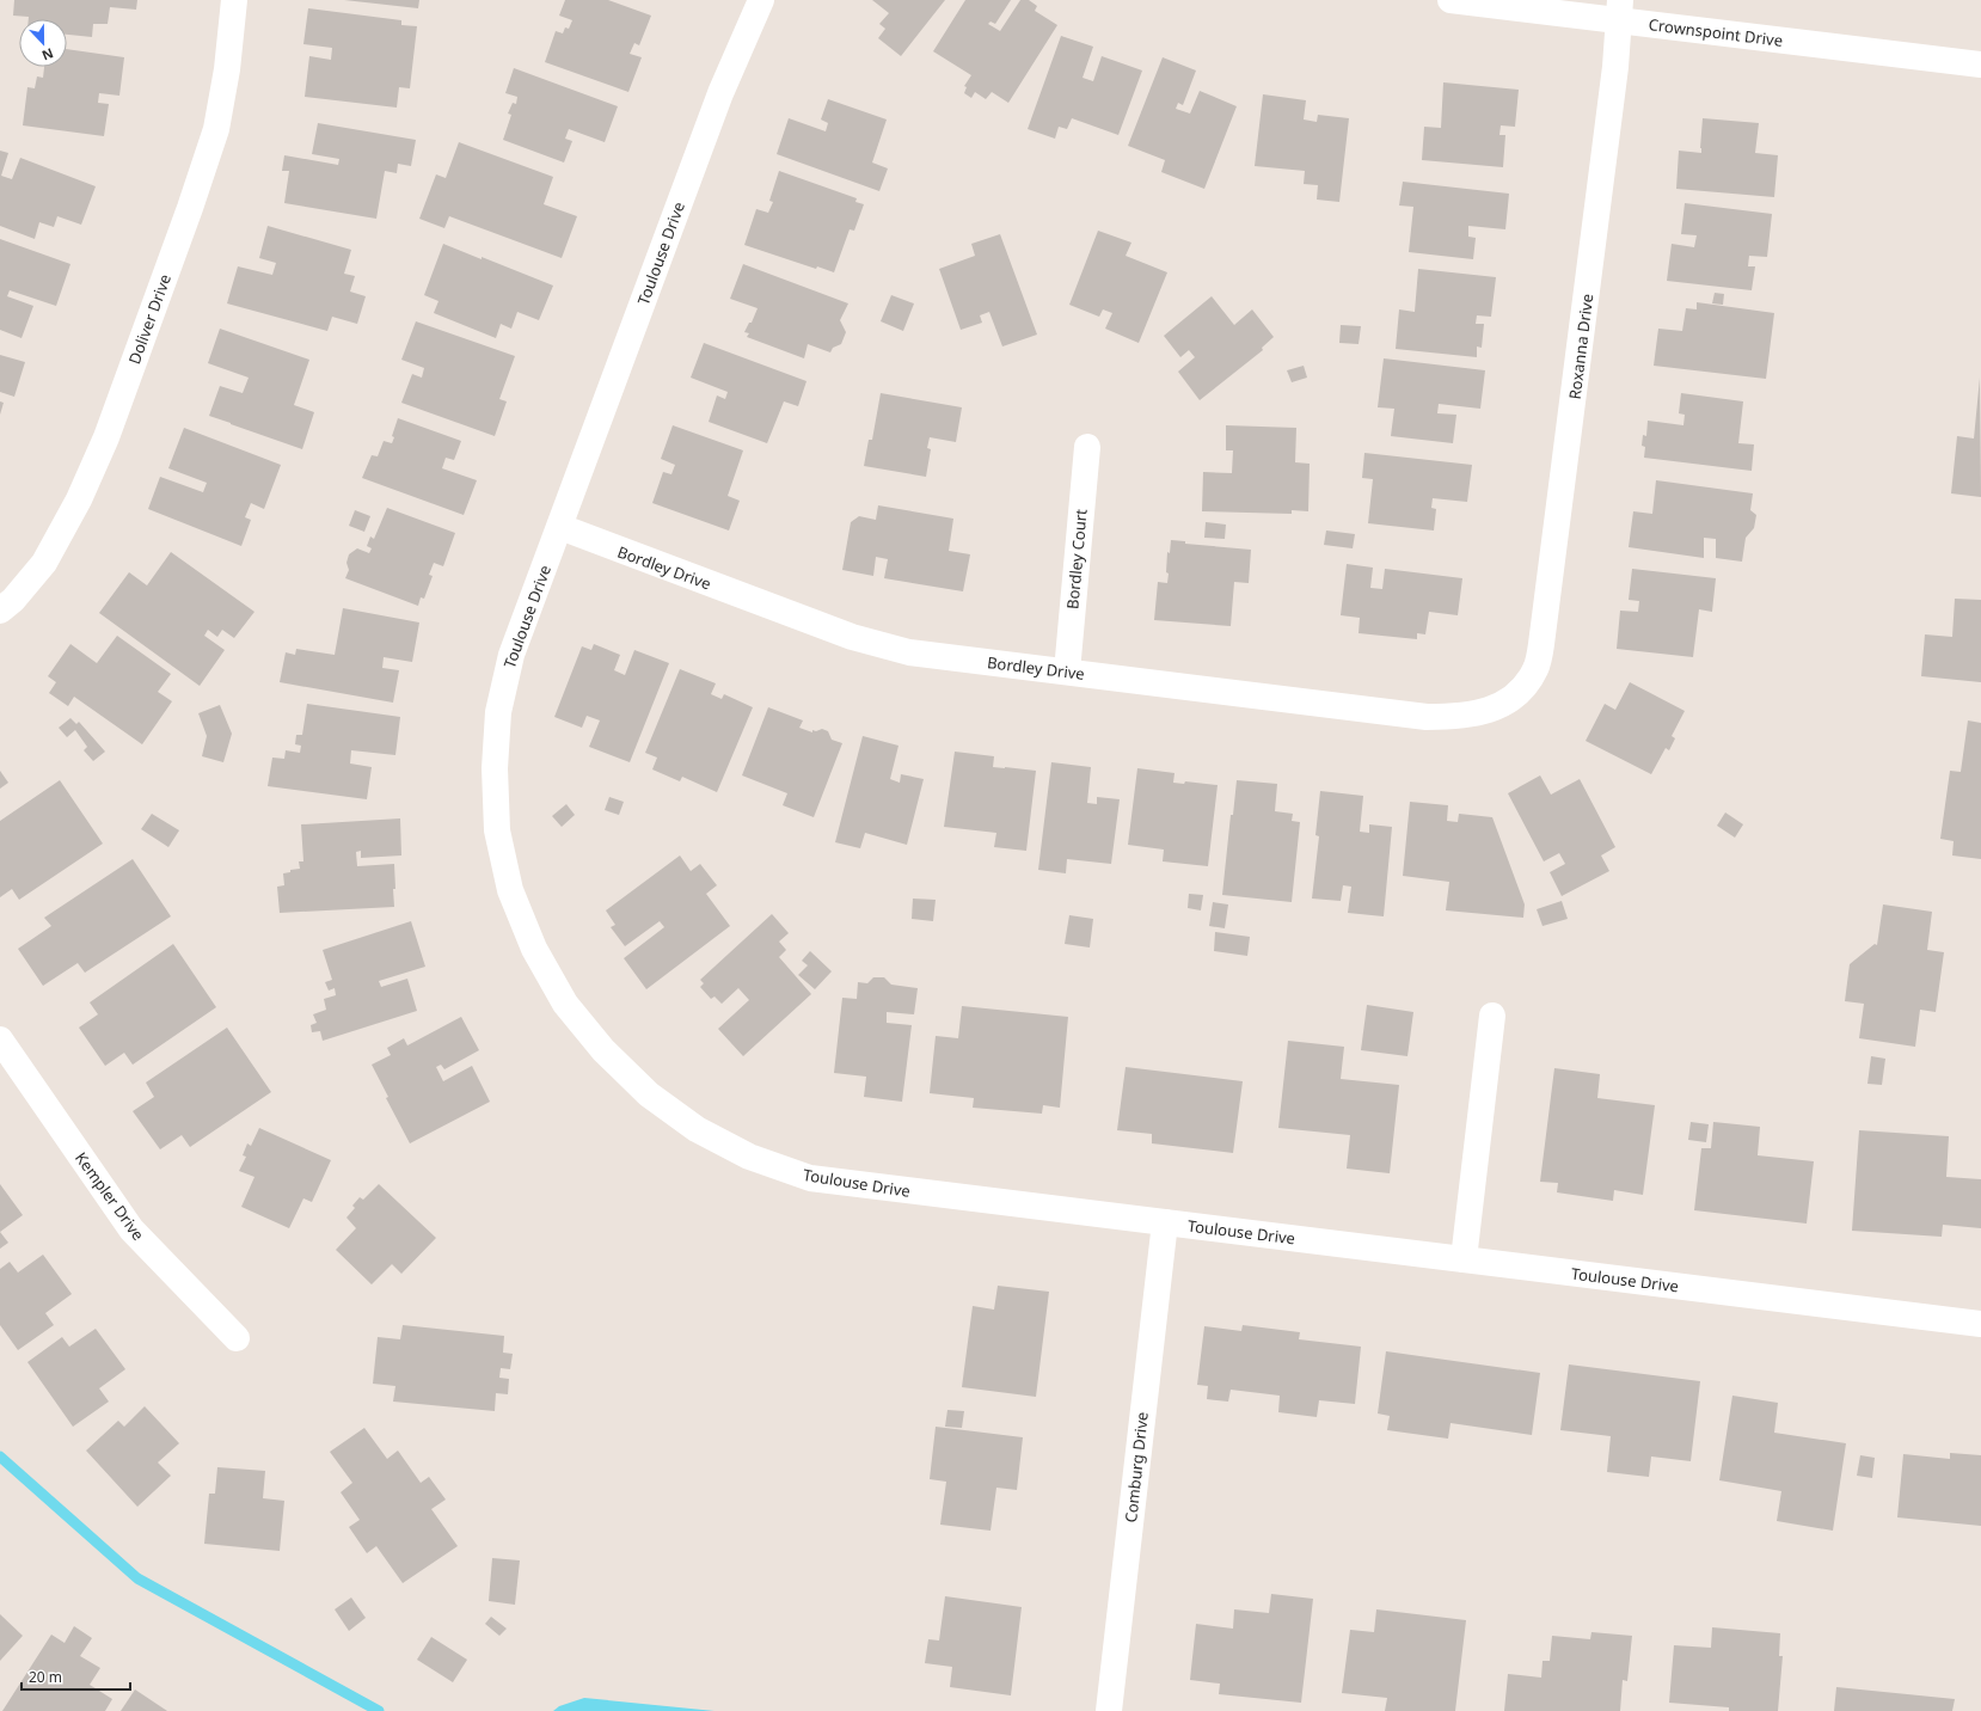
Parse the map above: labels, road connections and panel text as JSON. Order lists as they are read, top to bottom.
{
  "streets": {
    "street": [
      "Crownspoint Drive",
      "Toulouse Drive",
      "Doliver Drive",
      "Roxanna Drive",
      "Bordley Court",
      "Bordley Drive",
      "Kempler Drive",
      "Comburg Drive"
    ]
  },
  "crossings": [
    ["Crownspoint Drive", "Roxanna Drive"],
    ["Toulouse Drive", "Bordley Drive"],
    ["Toulouse Drive", "Comburg Drive"],
    ["Roxanna Drive", "Bordley Drive"],
    ["Bordley Court", "Bordley Drive"]
  ],
  "scale_bar": "20 m",
  "north": "bottom"
}
